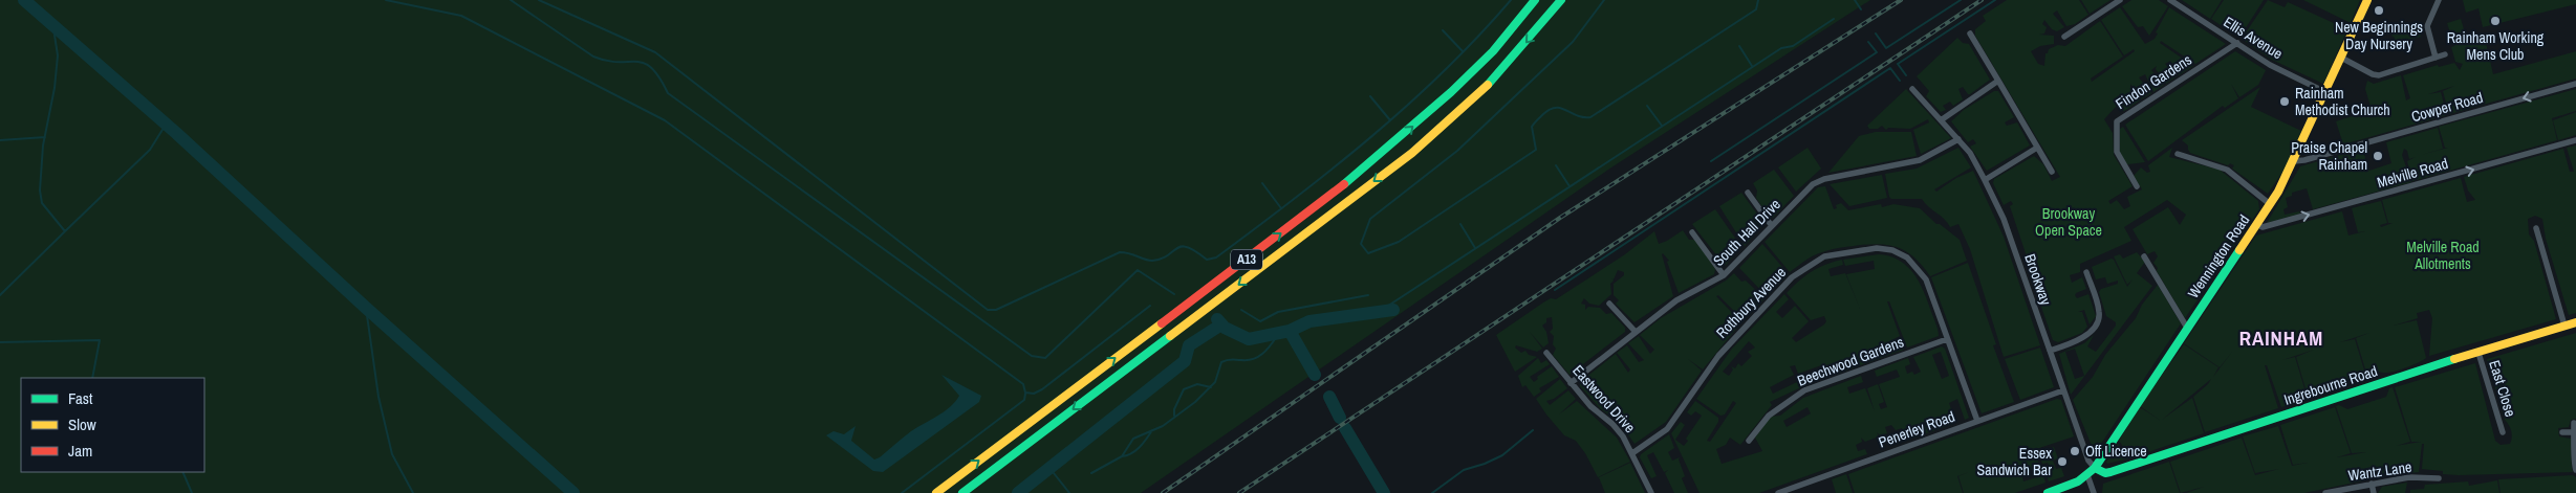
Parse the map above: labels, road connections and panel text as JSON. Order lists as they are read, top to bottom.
{
  "streets": {
    "main road": ["Wennington Road", "A13", "Ingrebourne Road"],
    "street": [
      "Ellis Avenue",
      "Findon Gardens",
      "Cowper Road",
      "Melville Road",
      "South Hall Drive",
      "Brookway",
      "Rothbury Avenue",
      "Beechwood Gardens",
      "East Close",
      "Eastwood Drive",
      "Penerley Road",
      "Wantz Lane"
    ]
  },
  "crossings": [
    ["Ellis Avenue", "Findon Gardens"],
    ["Ellis Avenue", "Wennington Road"],
    ["Cowper Road", "Wennington Road"],
    ["Melville Road", "Wennington Road"],
    ["South Hall Drive", "Brookway"],
    ["South Hall Drive", "Eastwood Drive"],
    ["Wennington Road", "Brookway"],
    ["Wennington Road", "Ingrebourne Road"],
    ["Brookway", "Ingrebourne Road"],
    ["Brookway", "Penerley Road"],
    ["Rothbury Avenue", "Beechwood Gardens"],
    ["Rothbury Avenue", "Eastwood Drive"],
    ["Rothbury Avenue", "Penerley Road"],
    ["Ingrebourne Road", "East Close"]
  ],
  "one_way": ["Cowper Road", "Melville Road"],
  "districts": ["RAINHAM"],
  "parks": ["Brookway Open Space", "Melville Road Allotments"],
  "places": [
    "New Beginnings Day Nursery",
    "Rainham Working Mens Club",
    "Rainham Methodist Church",
    "Praise Chapel Rainham",
    "Off Licence",
    "Essex Sandwich Bar"
  ],
  "legend": ["Fast", "Slow", "Jam"]
}
